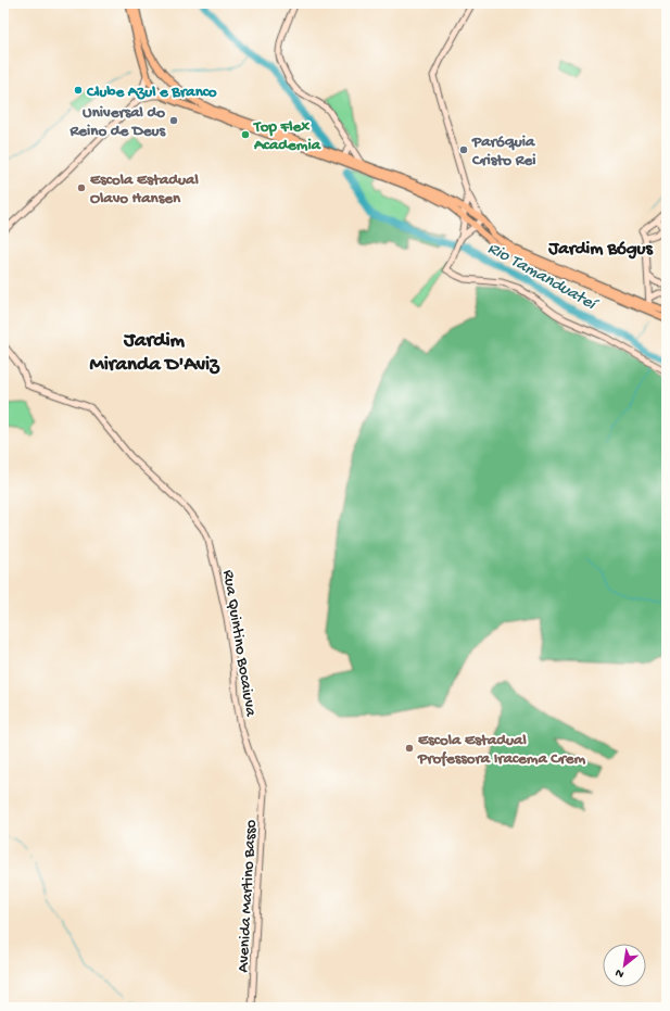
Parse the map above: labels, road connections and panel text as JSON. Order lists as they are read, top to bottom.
{
  "streets": {
    "street": ["Rua Quintino Bocaiuva", "Avenida Martino Basso"]
  },
  "crossings": [
    ["Rua Quintino Bocaiuva", "Avenida Martino Basso"]
  ],
  "districts": ["Jardim Bógus", "Jardim Miranda D'Aviz"],
  "water": ["Rio Tamanduateí"],
  "places": [
    "Clube Azul e Branco",
    "Universal do Reino de Deus",
    "Top Flex Academia",
    "Paróquia Cristo Rei",
    "Escola Estadual Olavo Hansen",
    "Escola Estadual Professora Iracema Crem"
  ],
  "north": "bottom left"
}
